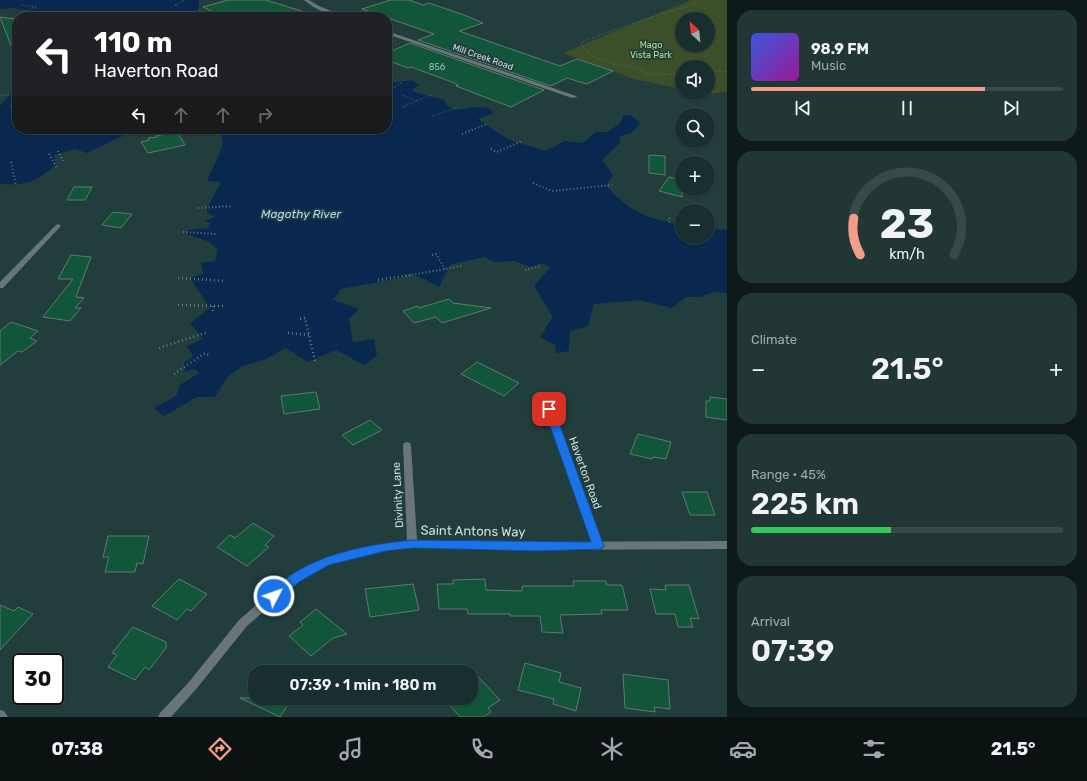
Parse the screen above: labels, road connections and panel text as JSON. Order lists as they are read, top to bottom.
{
  "streets": {
    "street": [
      "Mill Creek Road",
      "Haverton Road",
      "Divinity Lane",
      "Saint Antons Way"
    ]
  },
  "crossings": [
    ["Haverton Road", "Saint Antons Way"],
    ["Divinity Lane", "Saint Antons Way"]
  ],
  "water": ["Magothy River"],
  "parks": ["Mago Vista Park"],
  "house_numbers": ["856"],
  "north": "top left",
  "page": {
    "map_buttons": ["+", "−"],
    "turn": ["110 m", "Haverton Road"],
    "song": ["98.9 FM", "Music"],
    "tile": [
      "Climate",
      ["Range · 45%", "225 km"],
      ["Arrival", "07:39"]
    ],
    "heat": ["−", "21.5°", "+"],
    "limit": "30",
    "trip": "07:39 · 1 min · 180 m",
    "tabs": ["07:38", "21.5°"],
    "gauge": ["23", "km/h"]
  }
}
